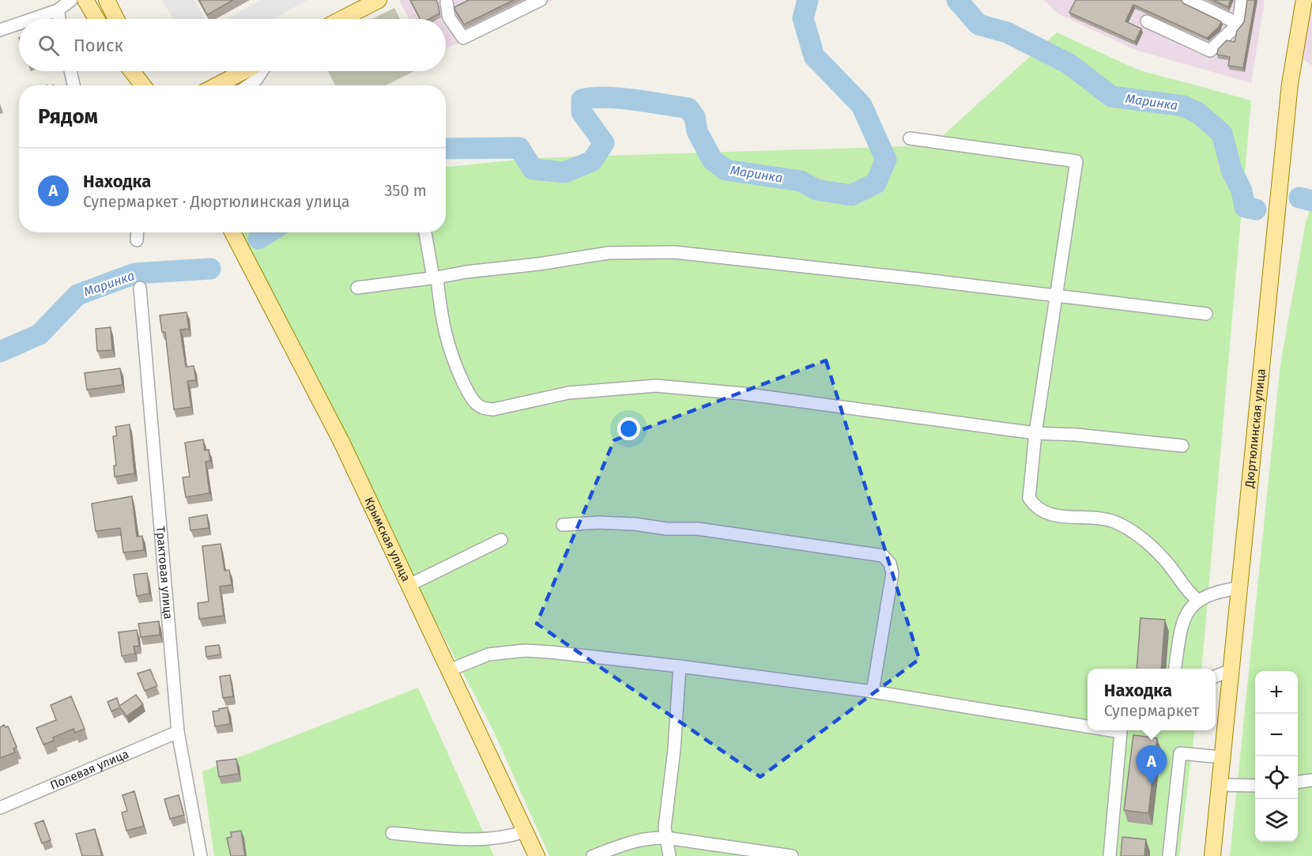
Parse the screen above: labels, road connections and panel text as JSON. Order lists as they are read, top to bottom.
{
  "streets": {
    "main road": ["Дюртюлинская улица", "Крымская улица"],
    "street": ["Трактовая улица", "Полевая улица"]
  },
  "crossings": [
    ["Трактовая улица", "Полевая улица"]
  ],
  "water": ["Маринка"],
  "page": {
    "search": "Поиск",
    "heading": "Рядом",
    "list": [
      {
        "mark": "A",
        "name": "Находка",
        "note": "Супермаркет · Дюртюлинская улица",
        "value": "350 m"
      }
    ],
    "popup": ["Находка", "Супермаркет"],
    "map_buttons": ["+", "−"],
    "pins": "A"
  }
}
